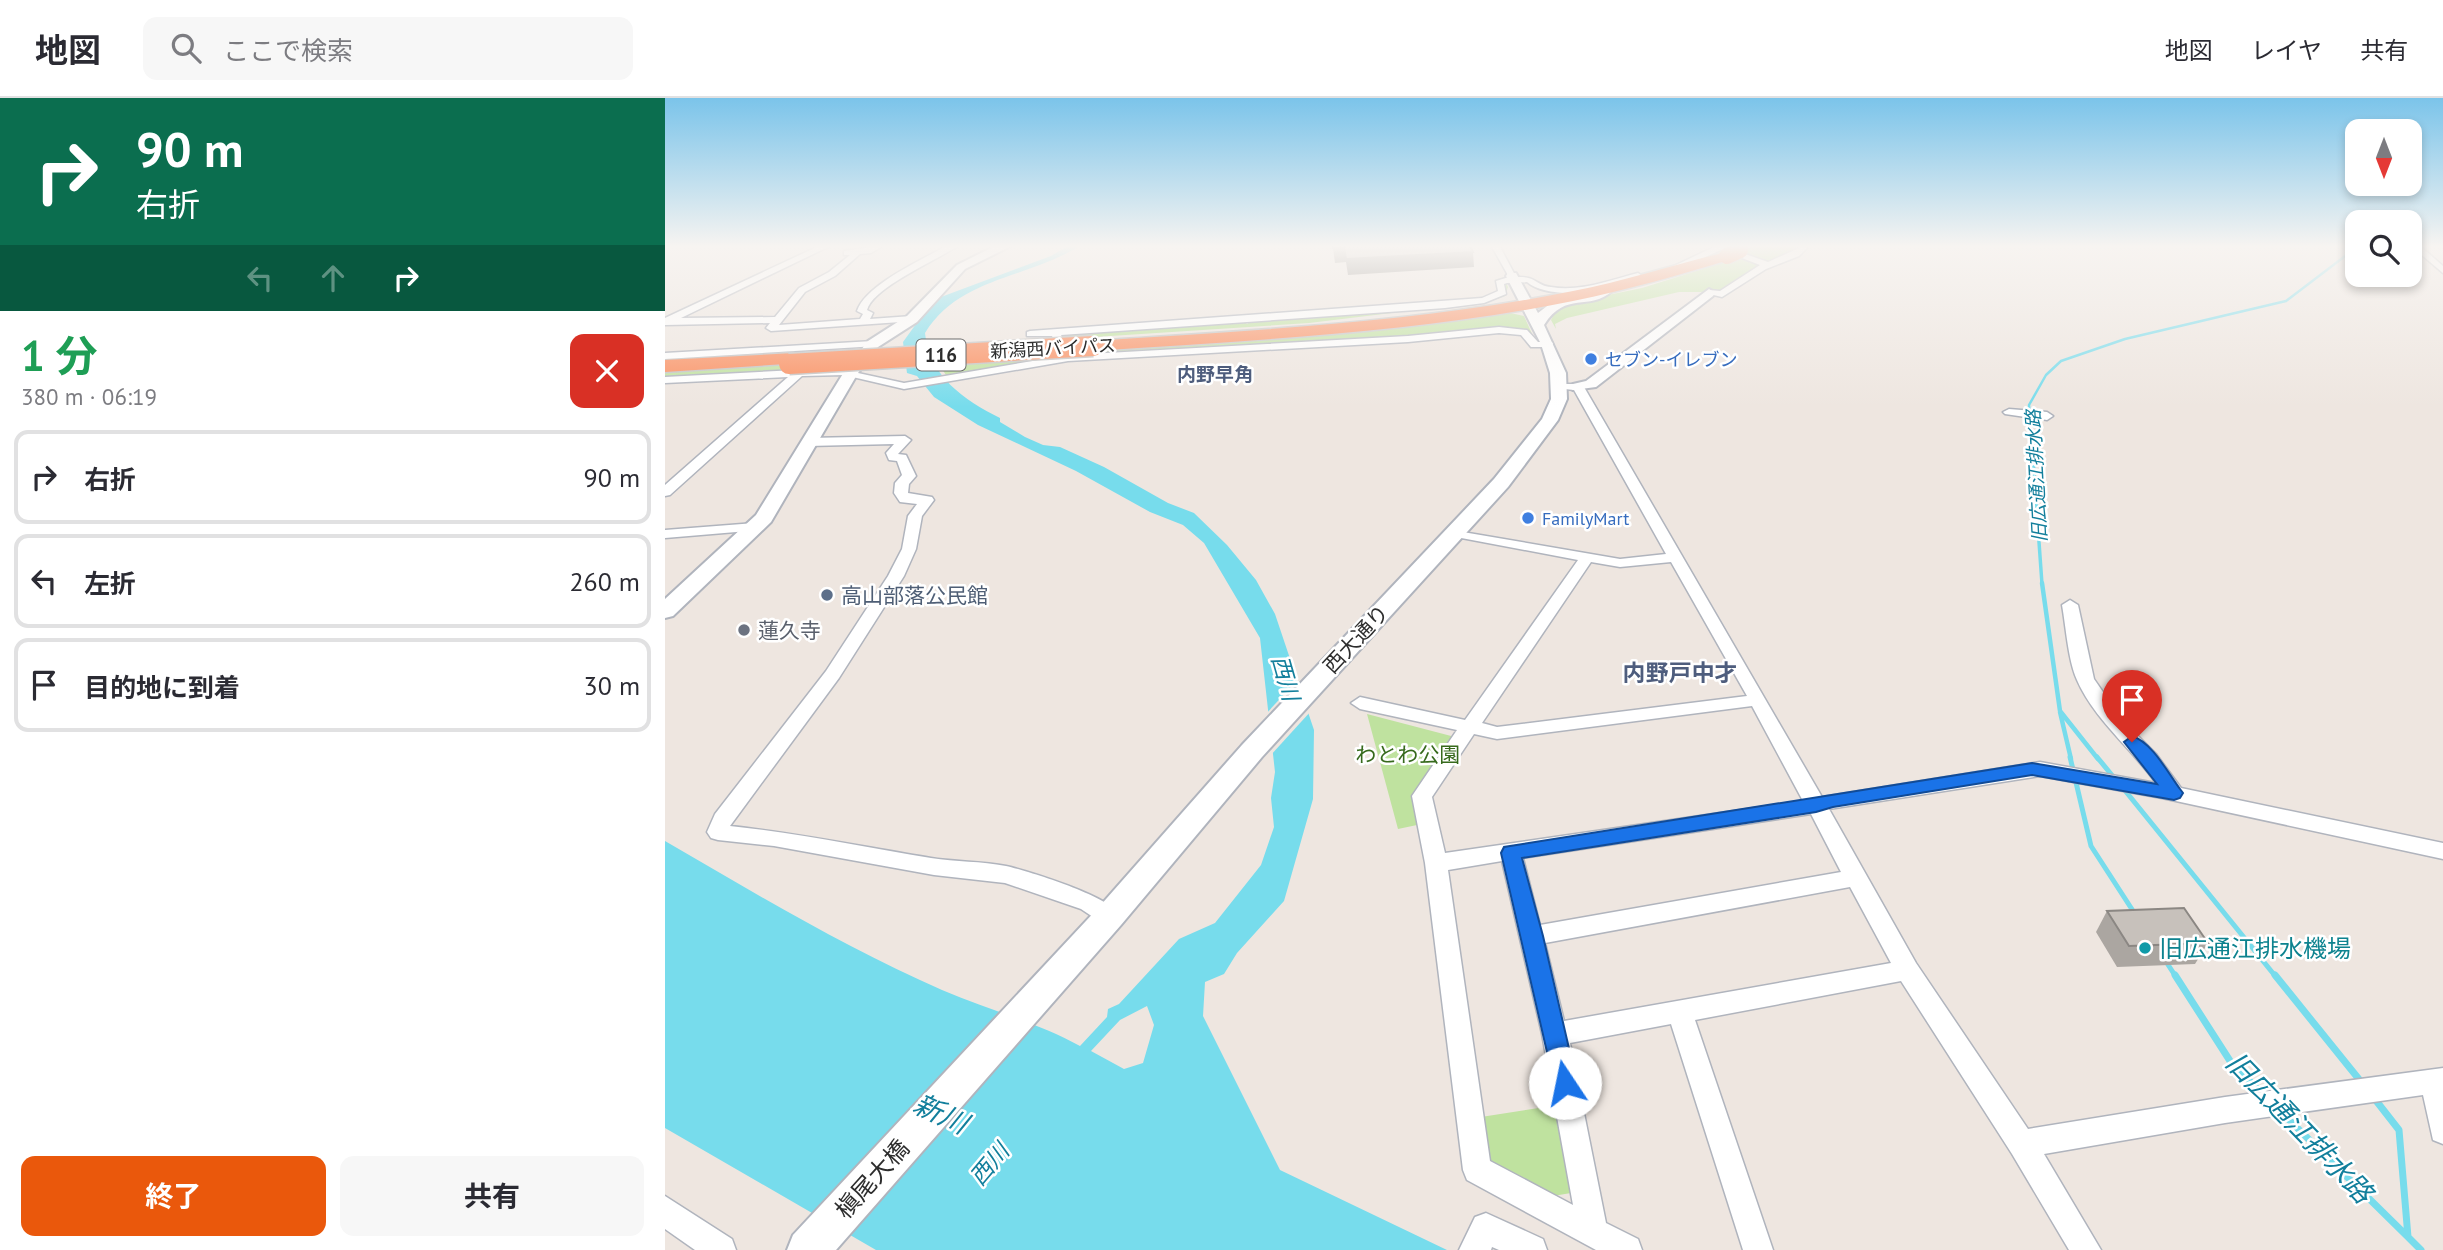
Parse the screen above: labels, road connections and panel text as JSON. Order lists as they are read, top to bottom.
{
  "streets": {
    "highway": ["新潟西バイパス", "116"],
    "street": ["西大通り", "槇尾大橋"]
  },
  "crossings": [
    ["新潟西バイパス", "116"],
    ["新潟西バイパス", "西大通り"],
    ["116", "西大通り"],
    ["西大通り", "槇尾大橋"]
  ],
  "districts": ["内野早角", "内野戸中才"],
  "water": ["旧広通江排水路", "西川", "新川"],
  "parks": ["わとわ公園"],
  "places": [
    "セブン-イレブン",
    "FamilyMart",
    "高山部落公民館",
    "蓮久寺",
    "旧広通江排水機場"
  ],
  "north": "bottom",
  "page": {
    "header": "地図",
    "search": "ここで検索",
    "nav": ["地図", "レイヤ", "共有"],
    "turn": ["90 m", "右折"],
    "heading": ["1 分", "380 m · 06:19"],
    "list": [
      {
        "name": "右折",
        "value": "90 m"
      },
      {
        "name": "左折",
        "value": "260 m"
      },
      {
        "name": "目的地に到着",
        "value": "30 m"
      }
    ],
    "buttons": ["終了", "共有"]
  }
}
